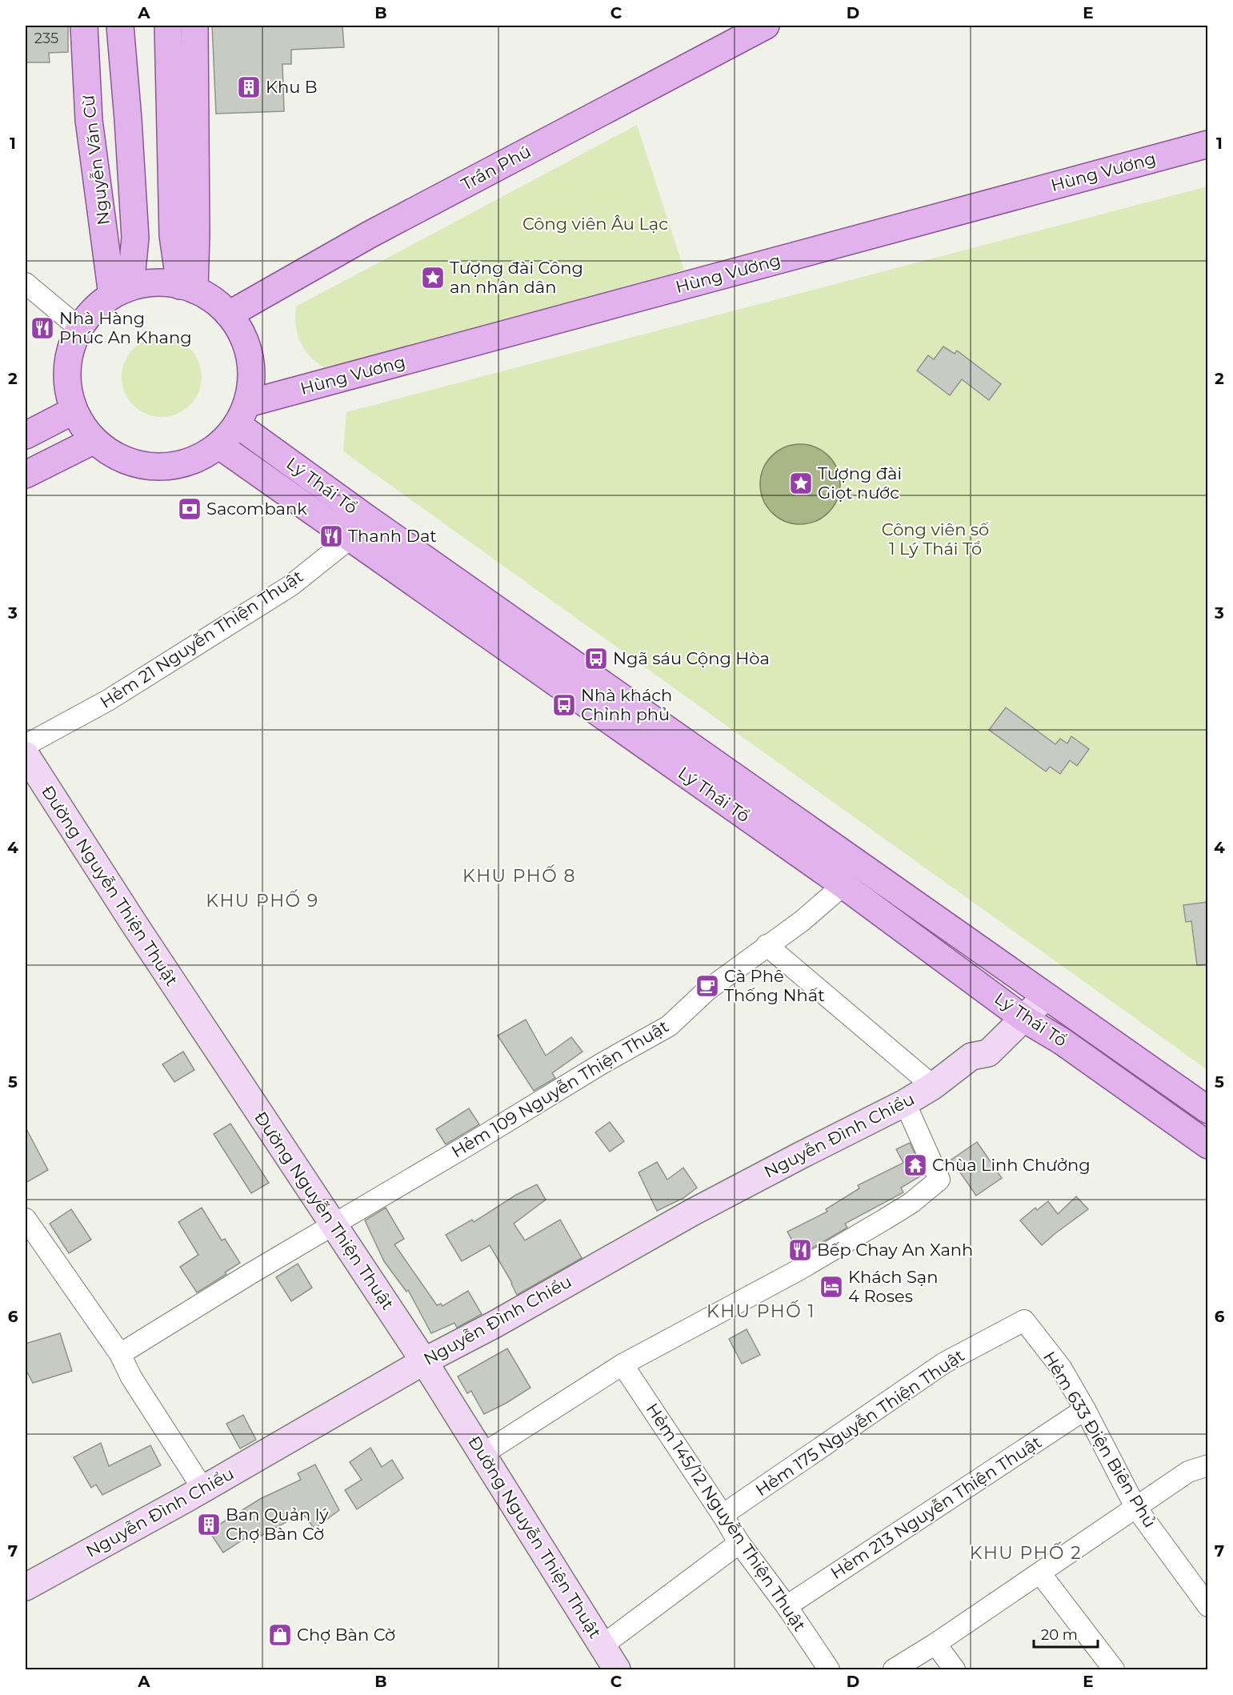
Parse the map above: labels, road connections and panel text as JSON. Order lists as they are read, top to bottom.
{
  "streets": {
    "main road": [
      "Nguyễn Văn Cừ",
      "Trần Phú",
      "Hùng Vương",
      "Lý Thái Tổ",
      "Đường Nguyễn Thiện Thuật",
      "Nguyễn Đình Chiểu"
    ],
    "street": [
      "Hẻm 21 Nguyễn Thiện Thuật",
      "Hẻm 109 Nguyễn Thiện Thuật",
      "Hẻm 175 Nguyễn Thiện Thuật",
      "Hẻm 633 Ðiện Biên Phủ",
      "Hẻm 213 Nguyễn Thiện Thuật",
      "Hẻm 145/12 Nguyễn Thiện Thuật"
    ]
  },
  "crossings": [
    ["Hùng Vương", "Lý Thái Tổ"],
    ["Lý Thái Tổ", "Hẻm 21 Nguyễn Thiện Thuật"],
    ["Lý Thái Tổ", "Hẻm 109 Nguyễn Thiện Thuật"],
    ["Lý Thái Tổ", "Nguyễn Đình Chiểu"],
    ["Đường Nguyễn Thiện Thuật", "Hẻm 109 Nguyễn Thiện Thuật"],
    ["Đường Nguyễn Thiện Thuật", "Nguyễn Đình Chiểu"],
    ["Hẻm 175 Nguyễn Thiện Thuật", "Hẻm 633 Ðiện Biên Phủ"],
    ["Hẻm 175 Nguyễn Thiện Thuật", "Hẻm 145/12 Nguyễn Thiện Thuật"],
    ["Hẻm 633 Ðiện Biên Phủ", "Hẻm 213 Nguyễn Thiện Thuật"],
    ["Hẻm 213 Nguyễn Thiện Thuật", "Hẻm 145/12 Nguyễn Thiện Thuật"]
  ],
  "districts": [
    "KHU PHỐ 8",
    "KHU PHỐ 9",
    "KHU PHỐ 1",
    "KHU PHỐ 2"
  ],
  "parks": ["Công viên Âu Lạc", "Công viên số 1 Lý Thái Tổ"],
  "places": {
    "building": ["Khu B", "Ban Quản lý Chợ Bàn Cờ"],
    "place": ["Tượng đài Công an nhân dân", "Tượng đài Giọt nước"],
    "restaurant": ["Nhà Hàng Phúc An Khang", "Thanh Dat", "Bếp Chay An Xanh"],
    "bank": ["Sacombank"],
    "bus stop": ["Ngã sáu Cộng Hòa", "Nhà khách Chỉnh phủ"],
    "cafe": ["Cà Phê Thống Nhất"],
    "temple": ["Chùa Linh Chưởng"],
    "hotel": ["Khách Sạn 4 Roses"],
    "shop": ["Chợ Bàn Cờ"]
  },
  "house_numbers": ["235"],
  "scale_bar": "20 m",
  "grid": {
    "columns": [
      "A",
      "B",
      "C",
      "D",
      "E"
    ],
    "rows": [
      "1",
      "2",
      "3",
      "4",
      "5",
      "6",
      "7"
    ]
  }
}
